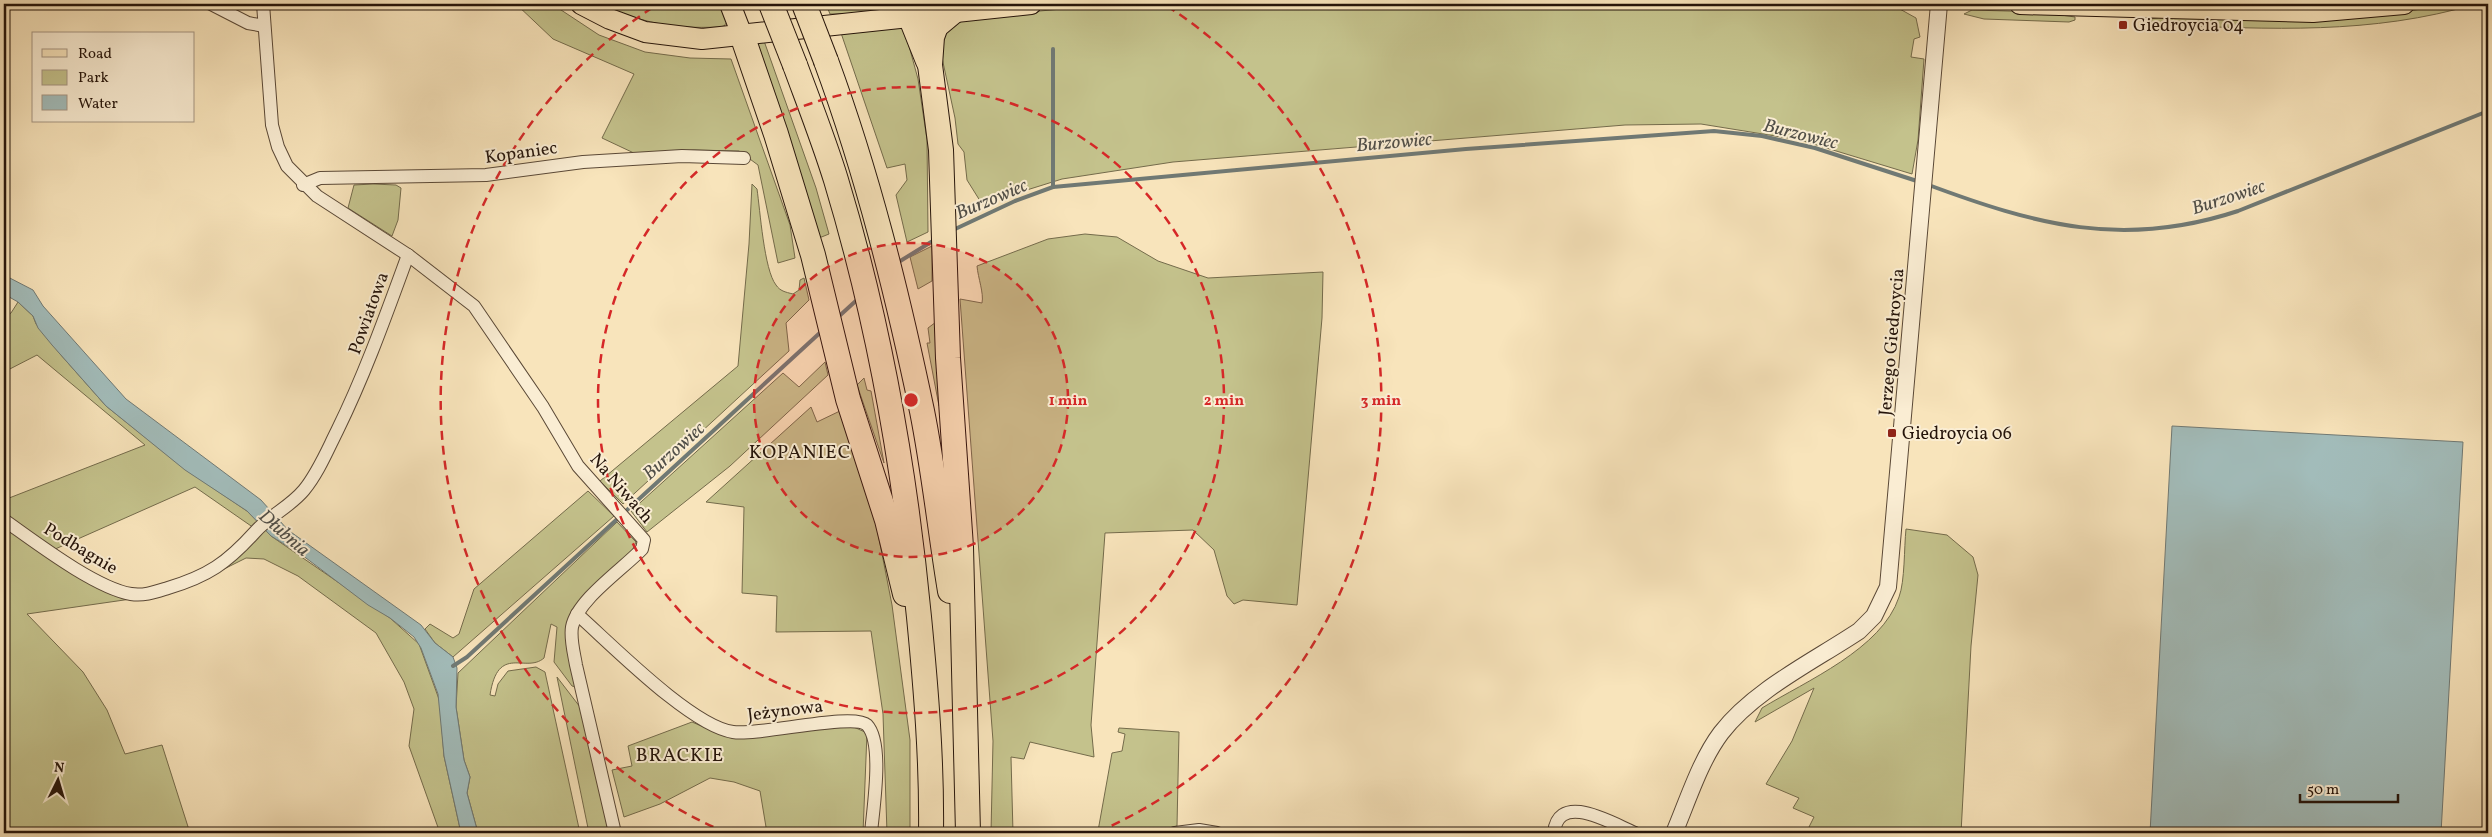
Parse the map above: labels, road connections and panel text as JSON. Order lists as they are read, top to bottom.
{
  "streets": {
    "street": [
      "Kopaniec",
      "Powiatowa",
      "Jerzego Giedroycia",
      "Na Niwach",
      "Podbagnie",
      "Jeżynowa"
    ]
  },
  "crossings": [
    ["Kopaniec", "Powiatowa"],
    ["Powiatowa", "Na Niwach"],
    ["Powiatowa", "Podbagnie"],
    ["Na Niwach", "Jeżynowa"]
  ],
  "districts": ["KOPANIEC", "BRACKIE"],
  "water": ["Burzowiec", "Dłubnia"],
  "places": {
    "transit": ["Giedroycia 04", "Giedroycia 06"]
  },
  "legend": ["Road", "Park", "Water"],
  "scale_bar": "50 m",
  "north": "top",
  "rings": ["1 min", "2 min", "3 min"]
}
